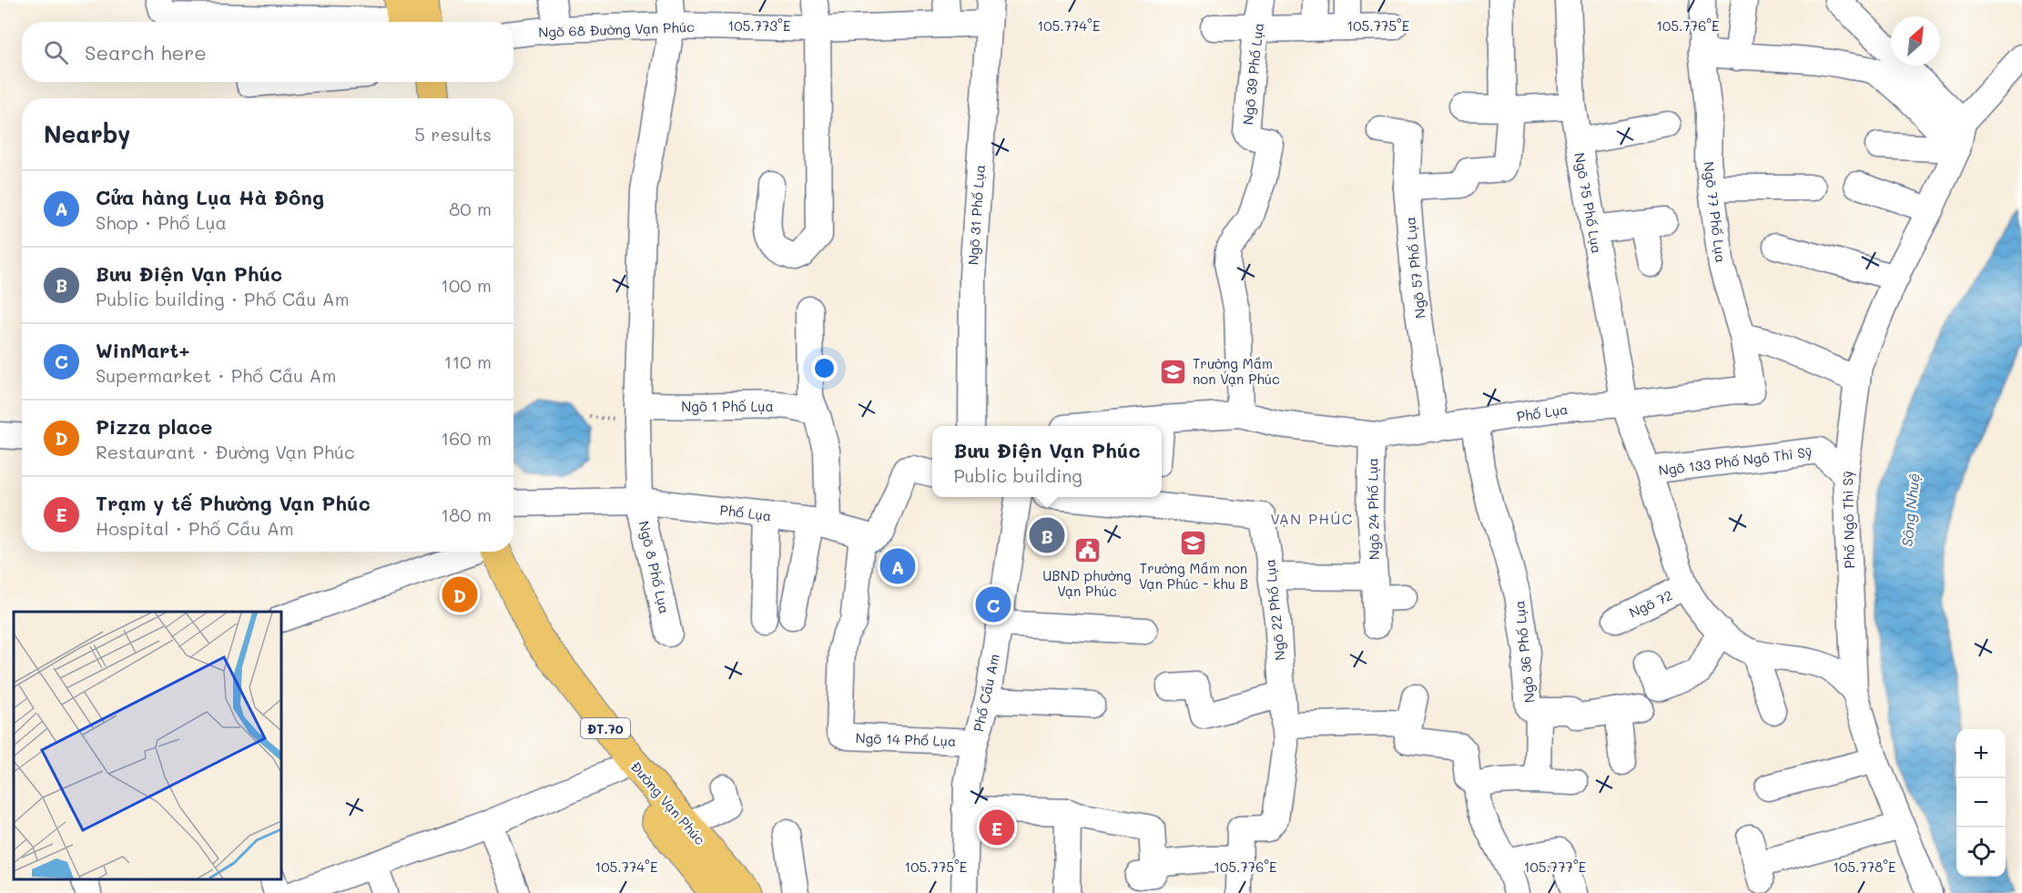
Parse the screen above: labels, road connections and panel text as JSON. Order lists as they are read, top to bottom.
{
  "streets": {
    "main road": ["ĐT.70", "Đường Vạn Phúc"],
    "street": [
      "Ngõ 68 Đường Vạn Phúc",
      "Ngõ 39 Phố Lụa",
      "Ngõ 75 Phố Lụa",
      "Ngõ 77 Phố Lụa",
      "Ngõ 31 Phố Lụa",
      "Ngõ 57 Phố Lụa",
      "Ngõ 1 Phố Lụa",
      "Phố Lụa",
      "Ngõ 133 Phố Ngô Thì Sỹ",
      "Ngõ 24 Phố Lụa",
      "Phố Ngô Thì Sỹ",
      "Ngõ 8 Phố Lụa",
      "Ngõ 72",
      "Ngõ 22 Phố Lụa",
      "Ngõ 36 Phố Lụa",
      "Phố Cầu Am",
      "Ngõ 14 Phố Lụa"
    ]
  },
  "crossings": [
    ["Ngõ 68 Đường Vạn Phúc", "Ngõ 31 Phố Lụa"],
    ["Ngõ 68 Đường Vạn Phúc", "Ngõ 8 Phố Lụa"],
    ["Ngõ 39 Phố Lụa", "Phố Lụa"],
    ["Ngõ 75 Phố Lụa", "Ngõ 77 Phố Lụa"],
    ["Ngõ 75 Phố Lụa", "Phố Lụa"],
    ["Ngõ 77 Phố Lụa", "Phố Lụa"],
    ["Ngõ 57 Phố Lụa", "Phố Lụa"],
    ["Ngõ 1 Phố Lụa", "Ngõ 8 Phố Lụa"],
    ["Phố Lụa", "Ngõ 24 Phố Lụa"],
    ["Phố Lụa", "Ngõ 8 Phố Lụa"],
    ["Phố Lụa", "Ngõ 36 Phố Lụa"],
    ["Phố Lụa", "Ngõ 14 Phố Lụa"],
    ["Ngõ 133 Phố Ngô Thì Sỹ", "Phố Ngô Thì Sỹ"],
    ["Ngõ 24 Phố Lụa", "Ngõ 22 Phố Lụa"],
    ["Phố Cầu Am", "Ngõ 14 Phố Lụa"]
  ],
  "districts": ["VẠN PHÚC"],
  "water": ["Sông Nhuệ"],
  "places": {
    "school or university": ["Trường Mầm non Vạn Phúc", "Trường Mầm non Vạn Phúc - khu B"],
    "public building": ["UBND phường Vạn Phúc"]
  },
  "north": "top right",
  "page": {
    "search": "Search here",
    "heading": ["Nearby", "5 results"],
    "list": [
      {
        "mark": "A",
        "name": "Cửa hàng Lụa Hà Đông",
        "note": "Shop · Phố Lụa",
        "value": "80 m"
      },
      {
        "mark": "B",
        "name": "Bưu Điện Vạn Phúc",
        "note": "Public building · Phố Cầu Am",
        "value": "100 m"
      },
      {
        "mark": "C",
        "name": "WinMart+",
        "note": "Supermarket · Phố Cầu Am",
        "value": "110 m"
      },
      {
        "mark": "D",
        "name": "Pizza place",
        "note": "Restaurant · Đường Vạn Phúc",
        "value": "160 m"
      },
      {
        "mark": "E",
        "name": "Trạm y tế Phường Vạn Phúc",
        "note": "Hospital · Phố Cầu Am",
        "value": "180 m"
      }
    ],
    "popup": ["Bưu Điện Vạn Phúc", "Public building"],
    "pins": [
      "B",
      "A",
      "D",
      "C",
      "E"
    ],
    "map_buttons": ["+", "−"]
  },
  "coordinates": [
    "105.773°E",
    "105.774°E",
    "105.775°E",
    "105.776°E",
    "105.777°E",
    "105.778°E"
  ]
}
